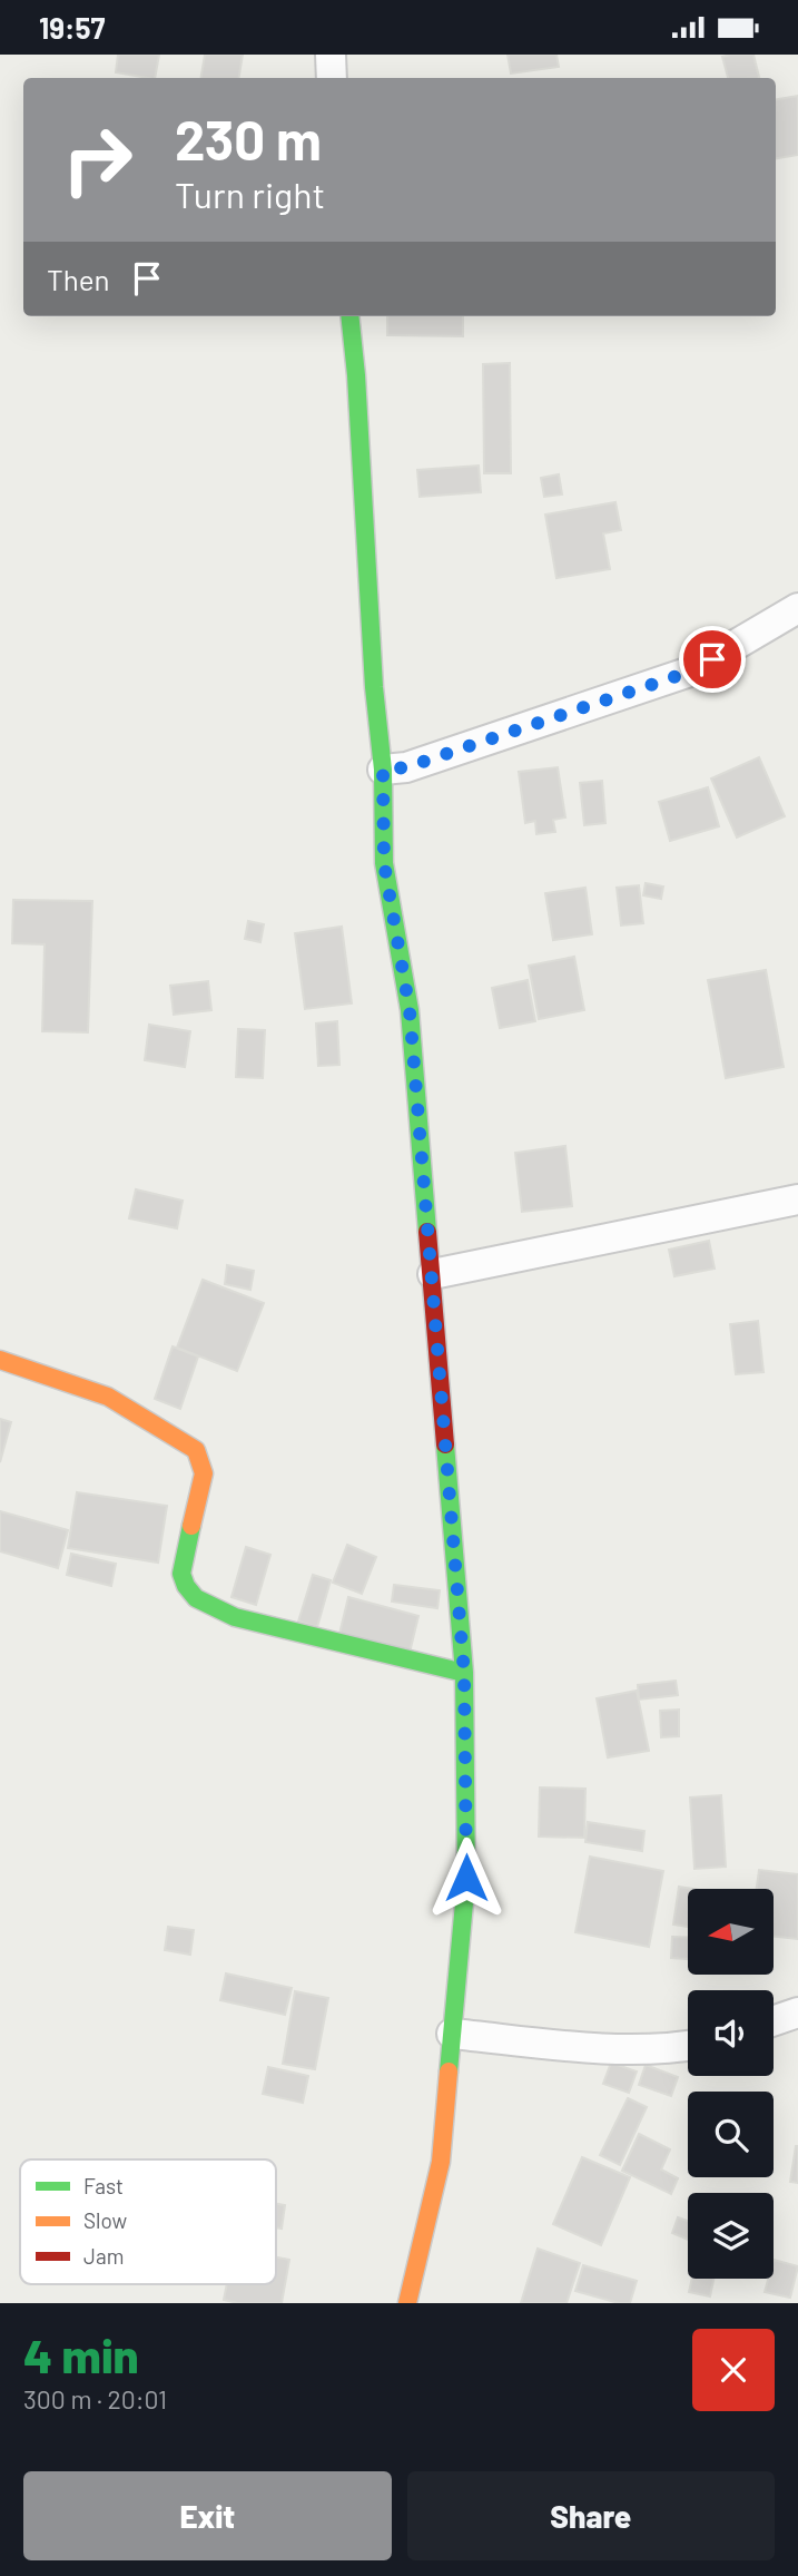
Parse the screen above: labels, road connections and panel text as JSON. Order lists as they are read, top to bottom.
{
  "legend": ["Fast", "Slow", "Jam"],
  "north": "left",
  "page": {
    "status": "19:57",
    "turn": ["230 m", "Turn right"],
    "then": "Then",
    "heading": ["4 min", "300 m · 20:01"],
    "buttons": ["Exit", "Share"]
  }
}
